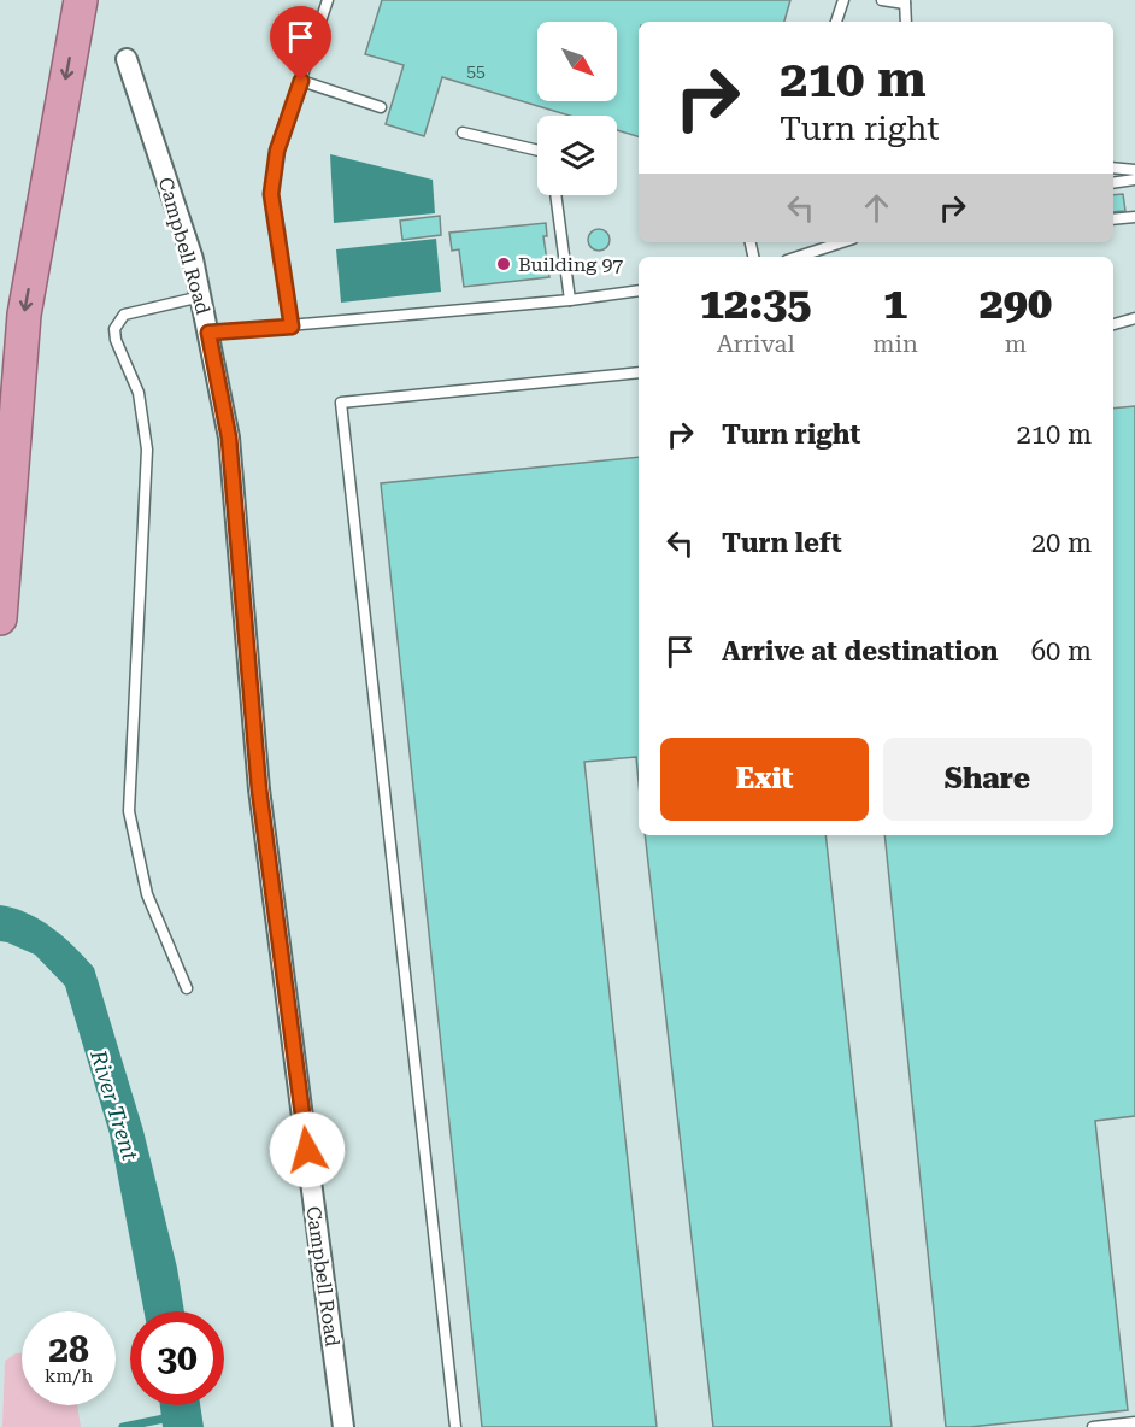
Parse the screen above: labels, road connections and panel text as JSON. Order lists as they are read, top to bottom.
{
  "streets": {
    "street": ["Campbell Road"]
  },
  "water": ["River Trent"],
  "places": ["Building 97"],
  "house_numbers": ["55"],
  "north": "bottom right",
  "page": {
    "turn": ["210 m", "Turn right"],
    "eta": [
      "12:35",
      "Arrival",
      "1",
      "min",
      "290",
      "m"
    ],
    "list": [
      {
        "name": "Turn right",
        "value": "210 m"
      },
      {
        "name": "Turn left",
        "value": "20 m"
      },
      {
        "name": "Arrive at destination",
        "value": "60 m"
      }
    ],
    "buttons": ["Exit", "Share"],
    "speed": "28 km/h",
    "limit": "30"
  }
}
